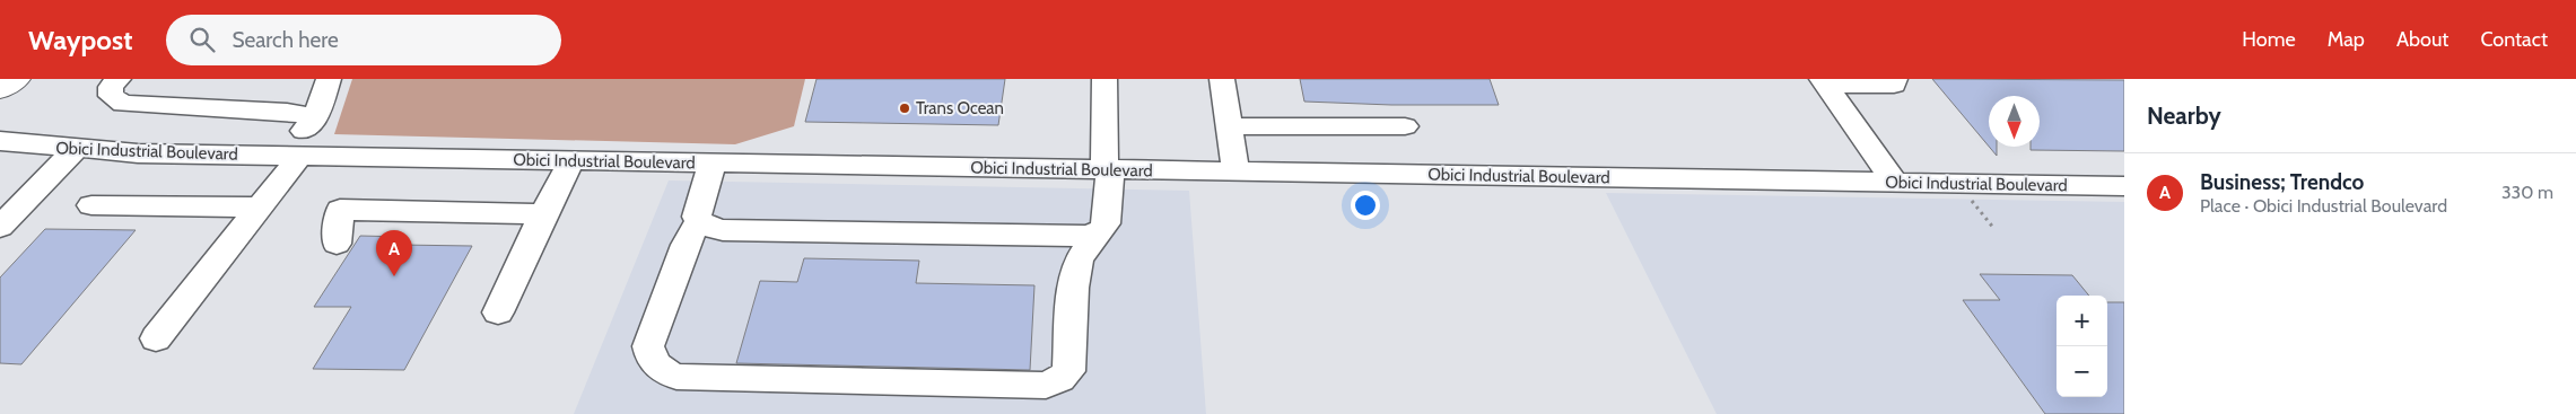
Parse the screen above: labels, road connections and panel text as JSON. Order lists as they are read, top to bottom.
{
  "streets": {
    "street": ["Obici Industrial Boulevard"]
  },
  "places": ["Trans Ocean"],
  "north": "bottom",
  "page": {
    "header": "Waypost",
    "search": "Search here",
    "nav": [
      "Home",
      "Map",
      "About",
      "Contact"
    ],
    "heading": "Nearby",
    "list": [
      {
        "mark": "A",
        "name": "Business; Trendco",
        "note": "Place · Obici Industrial Boulevard",
        "value": "330 m"
      }
    ],
    "pins": "A",
    "map_buttons": ["+", "−"]
  }
}
